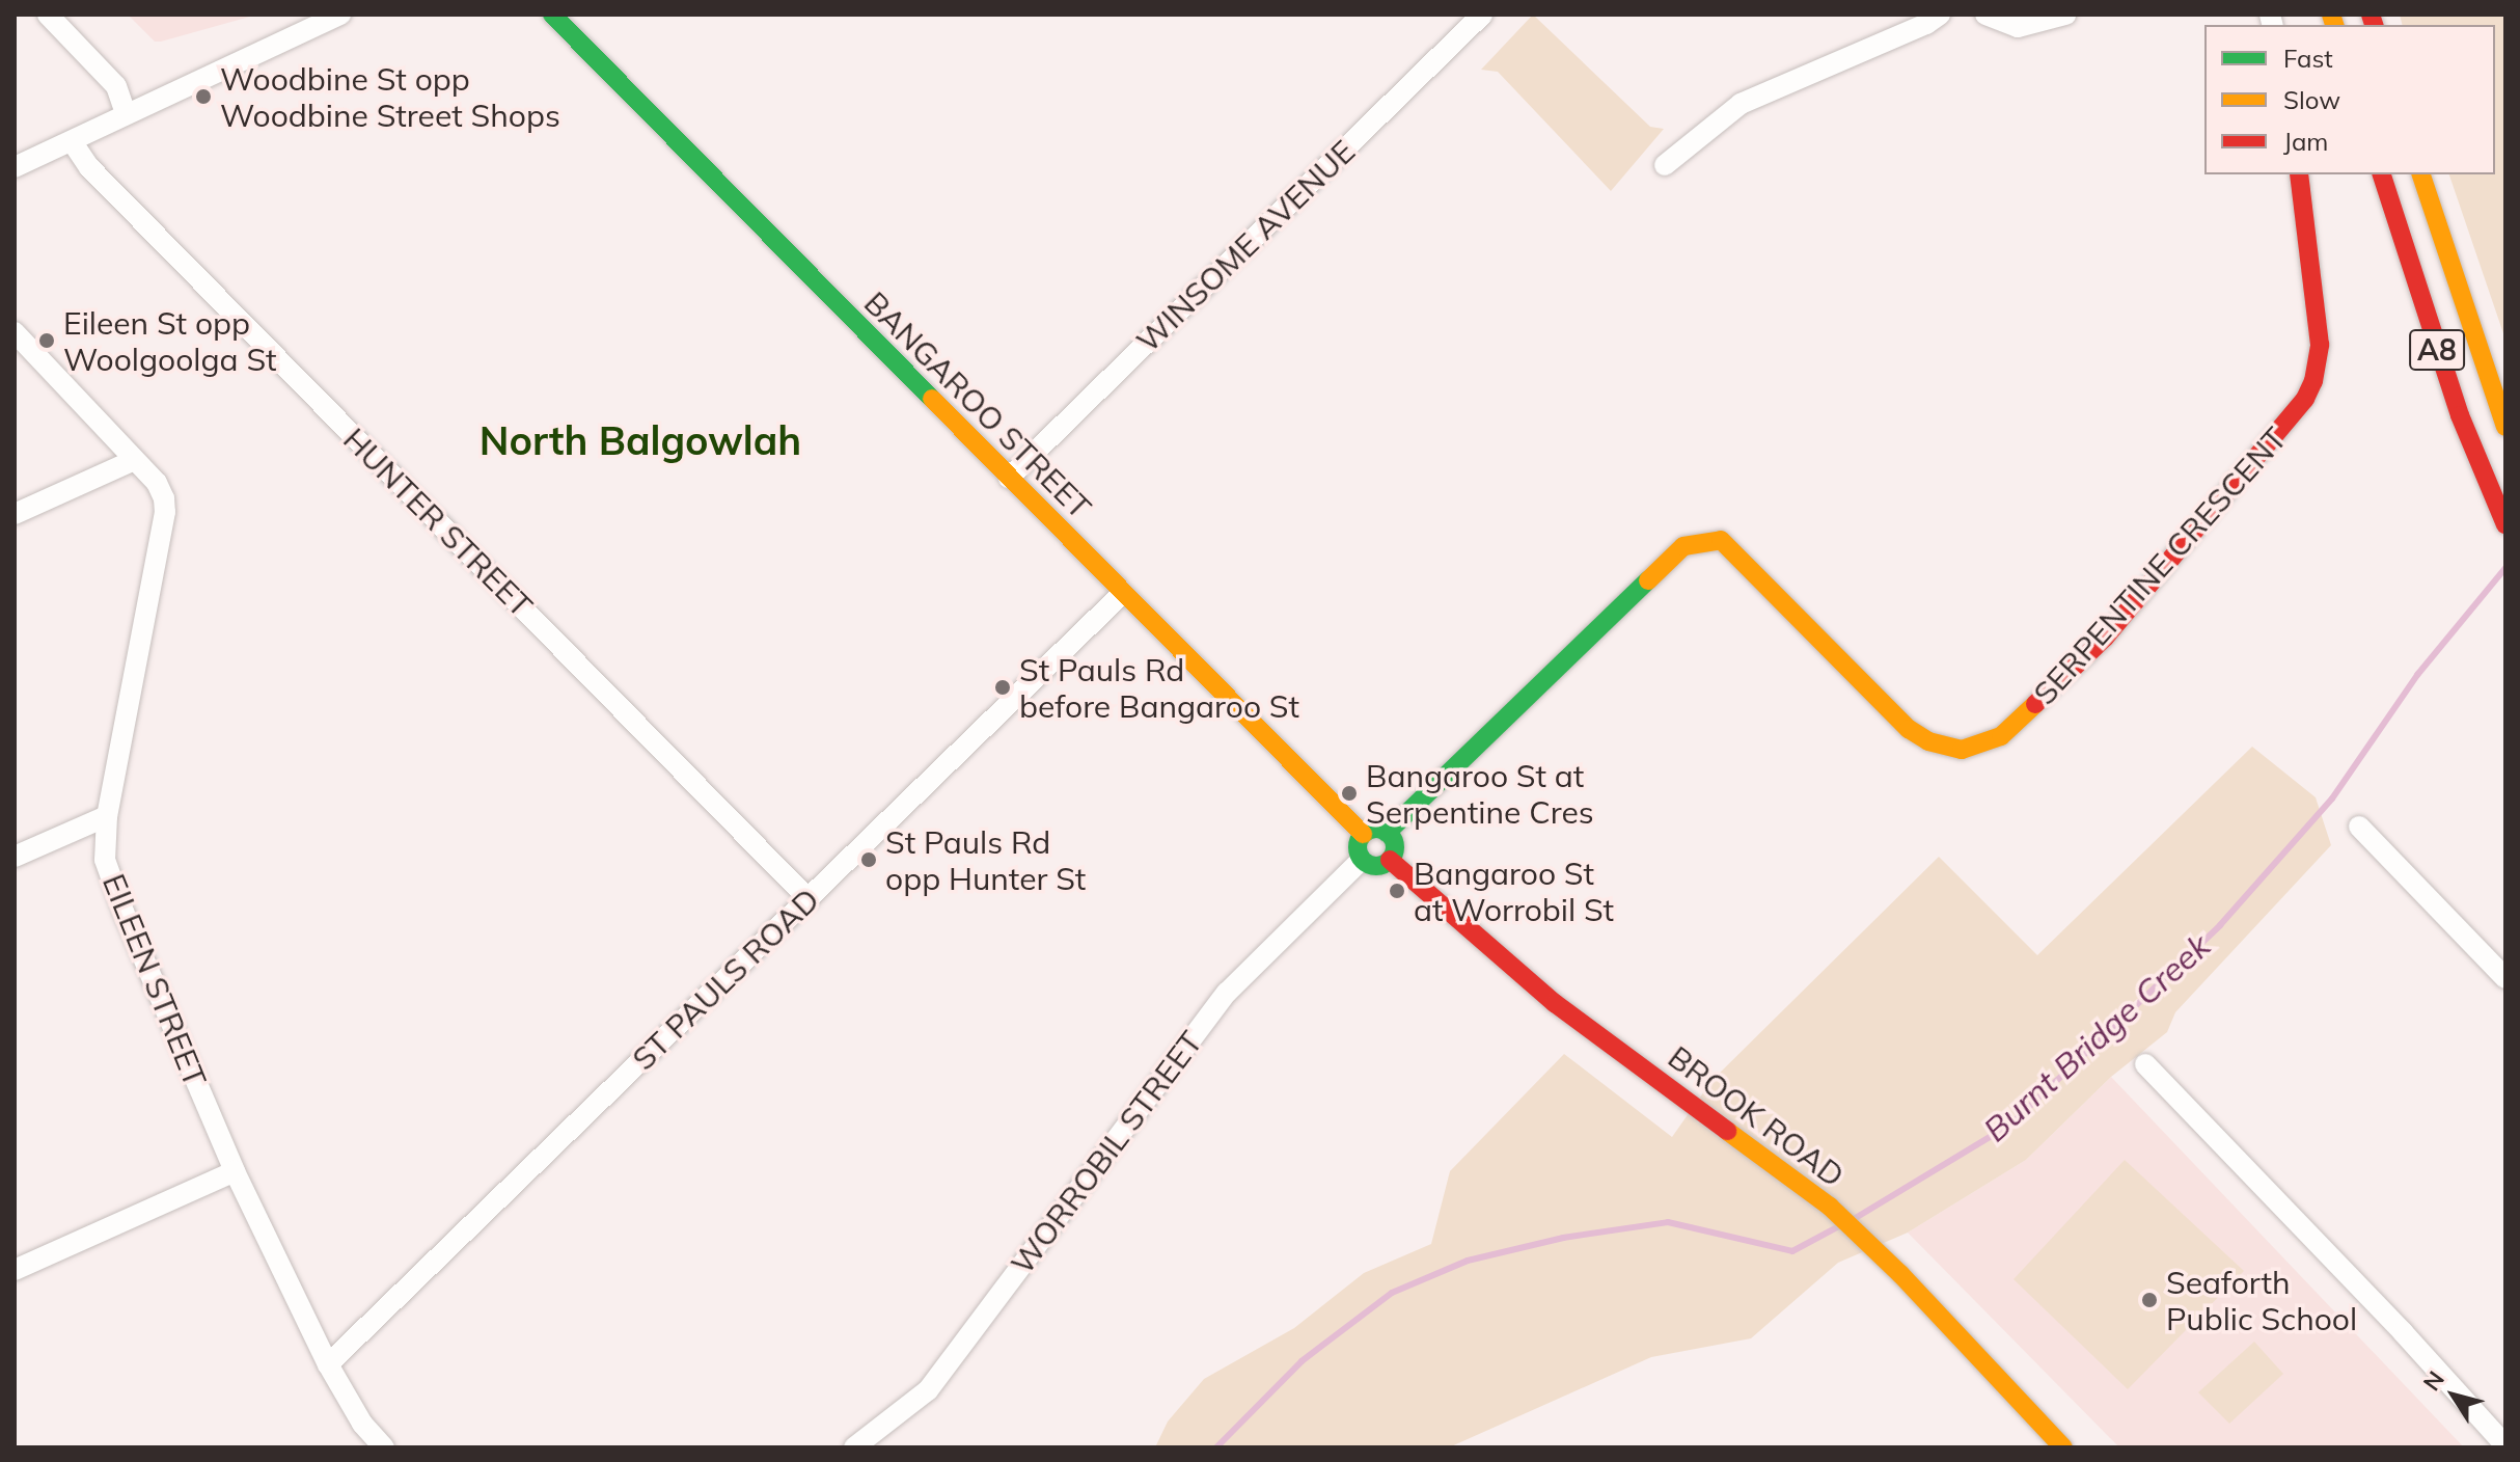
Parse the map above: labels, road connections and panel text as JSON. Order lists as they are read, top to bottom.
{
  "streets": {
    "main road": [
      "A8",
      "BANGAROO STREET",
      "SERPENTINE CRESCENT",
      "BROOK ROAD"
    ],
    "street": [
      "WINSOME AVENUE",
      "HUNTER STREET",
      "ST PAULS ROAD",
      "EILEEN STREET",
      "WORROBIL STREET"
    ]
  },
  "crossings": [
    ["WINSOME AVENUE", "BANGAROO STREET"],
    ["BANGAROO STREET", "SERPENTINE CRESCENT"],
    ["BANGAROO STREET", "ST PAULS ROAD"],
    ["BANGAROO STREET", "BROOK ROAD"],
    ["BANGAROO STREET", "WORROBIL STREET"],
    ["HUNTER STREET", "ST PAULS ROAD"],
    ["SERPENTINE CRESCENT", "BROOK ROAD"],
    ["SERPENTINE CRESCENT", "WORROBIL STREET"],
    ["ST PAULS ROAD", "EILEEN STREET"],
    ["BROOK ROAD", "WORROBIL STREET"]
  ],
  "districts": ["North Balgowlah"],
  "water": ["Burnt Bridge Creek"],
  "places": [
    "Woodbine St opp Woodbine Street Shops",
    "Eileen St opp Woolgoolga St",
    "St Pauls Rd before Bangaroo St",
    "Bangaroo St at Serpentine Cres",
    "St Pauls Rd opp Hunter St",
    "Bangaroo St at Worrobil St",
    "Seaforth Public School"
  ],
  "legend": ["Fast", "Slow", "Jam"],
  "north": "top left"
}
